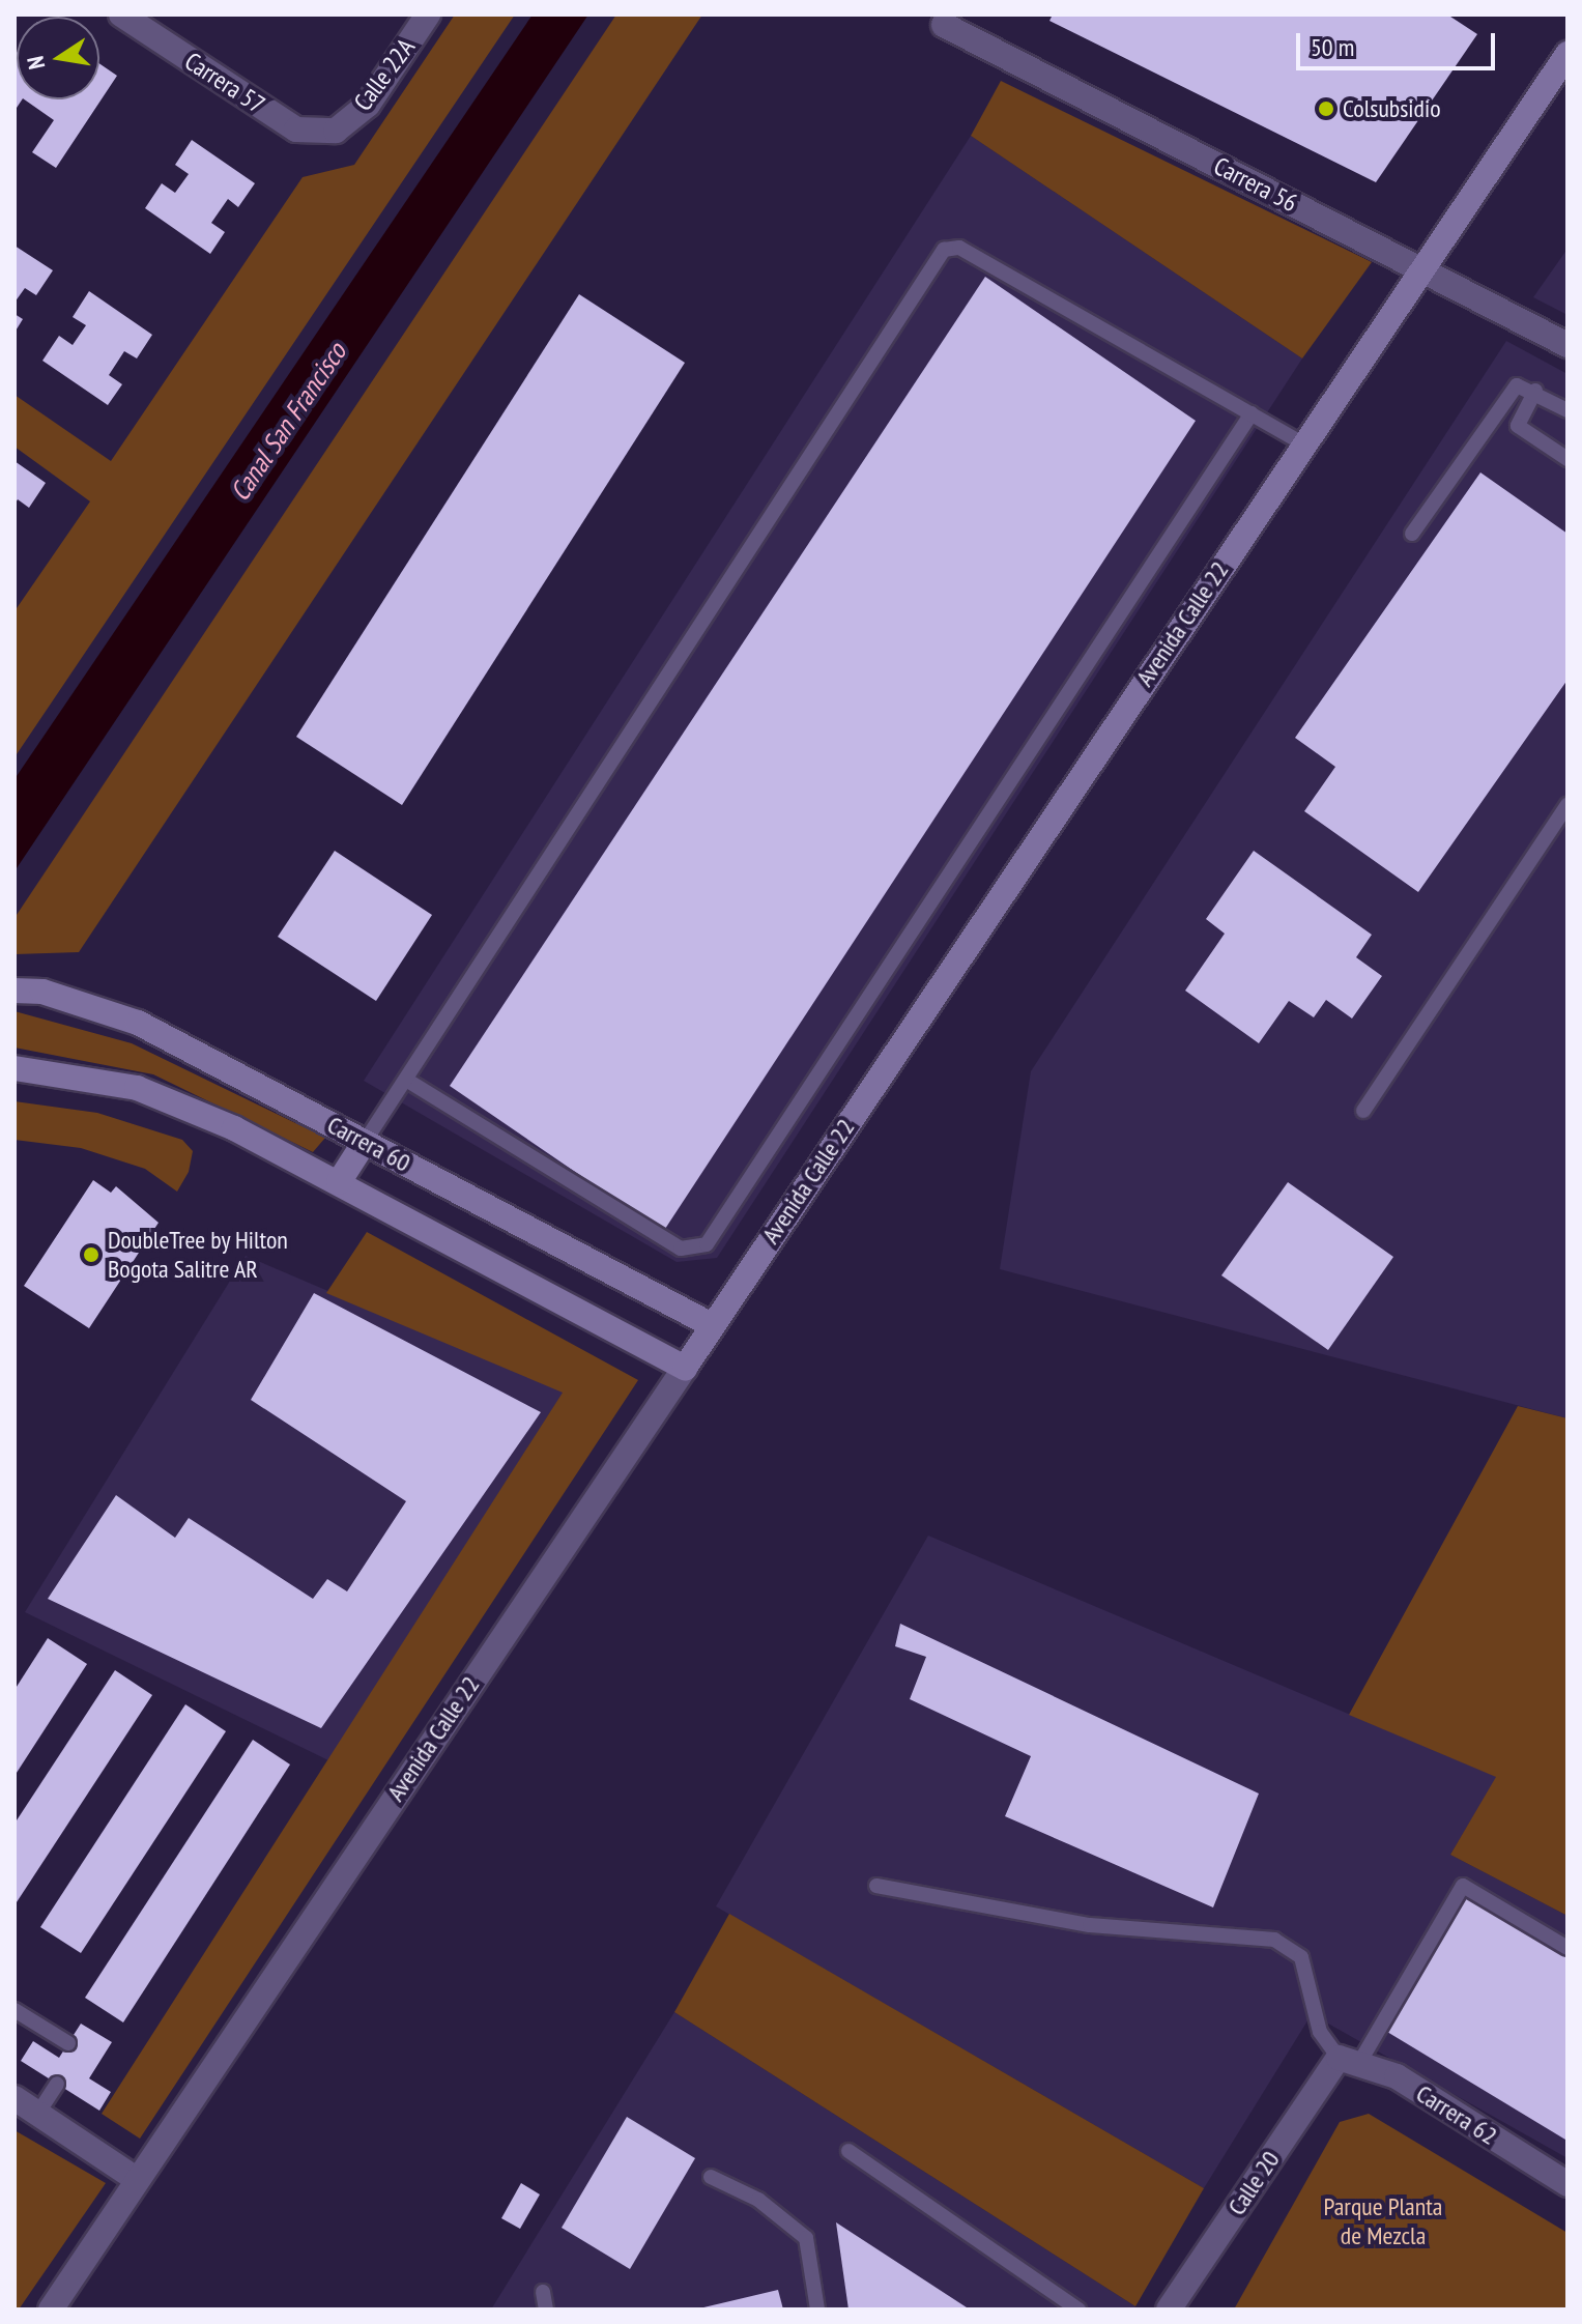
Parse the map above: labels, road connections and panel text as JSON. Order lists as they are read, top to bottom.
{
  "streets": {
    "street": [
      "Calle 22A",
      "Carrera 57",
      "Carrera 56",
      "Avenida Calle 22",
      "Carrera 60",
      "Carrera 62",
      "Calle 20"
    ]
  },
  "crossings": [
    ["Calle 22A", "Carrera 57"],
    ["Carrera 56", "Avenida Calle 22"],
    ["Avenida Calle 22", "Carrera 60"],
    ["Carrera 62", "Calle 20"]
  ],
  "water": ["Canal San Francisco"],
  "parks": ["Parque Planta de Mezcla"],
  "places": ["Colsubsidio", "DoubleTree by Hilton Bogota Salitre AR"],
  "scale_bar": "50 m",
  "north": "left"
}
